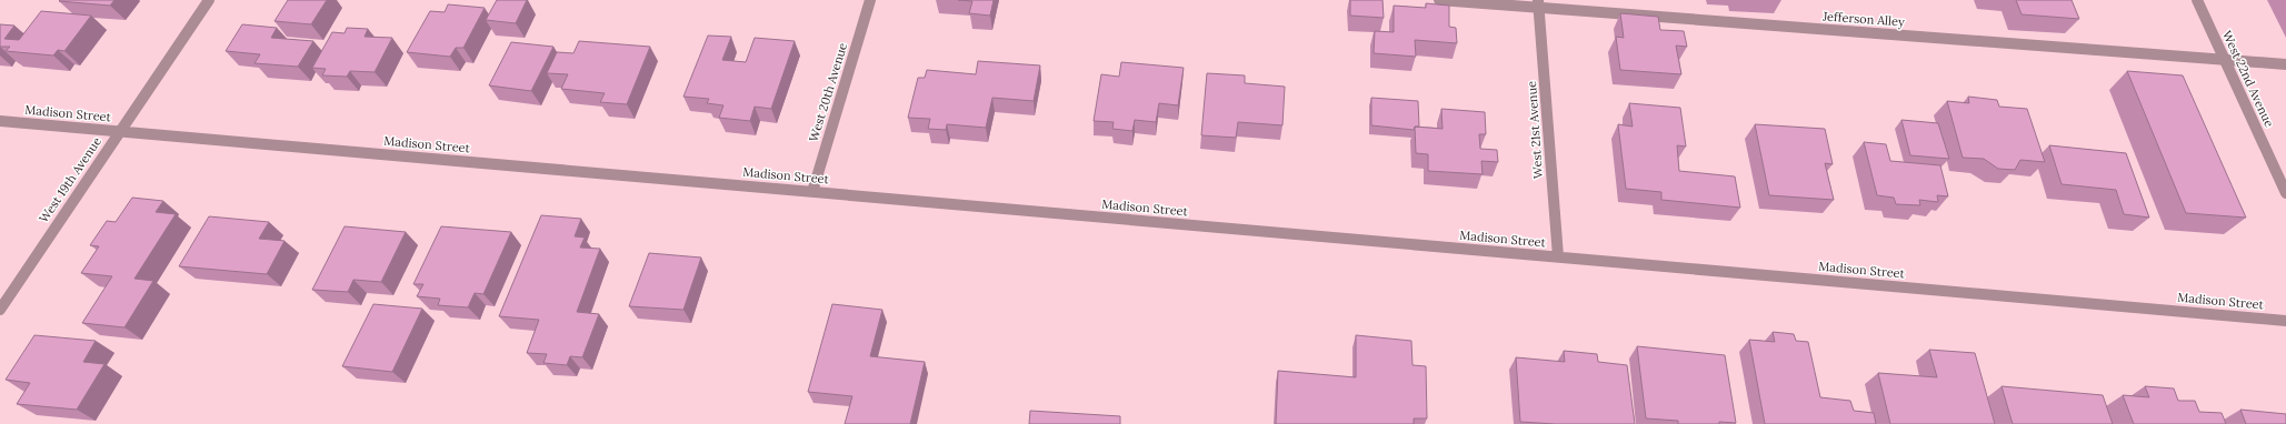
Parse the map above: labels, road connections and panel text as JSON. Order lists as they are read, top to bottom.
{
  "streets": {
    "street": [
      "Jefferson Alley",
      "West 22nd Avenue",
      "West 20th Avenue",
      "Madison Street",
      "West 21st Avenue",
      "West 19th Avenue"
    ]
  },
  "crossings": [
    ["Jefferson Alley", "West 22nd Avenue"],
    ["Jefferson Alley", "West 21st Avenue"],
    ["West 20th Avenue", "Madison Street"],
    ["Madison Street", "West 21st Avenue"],
    ["Madison Street", "West 19th Avenue"]
  ]
}
